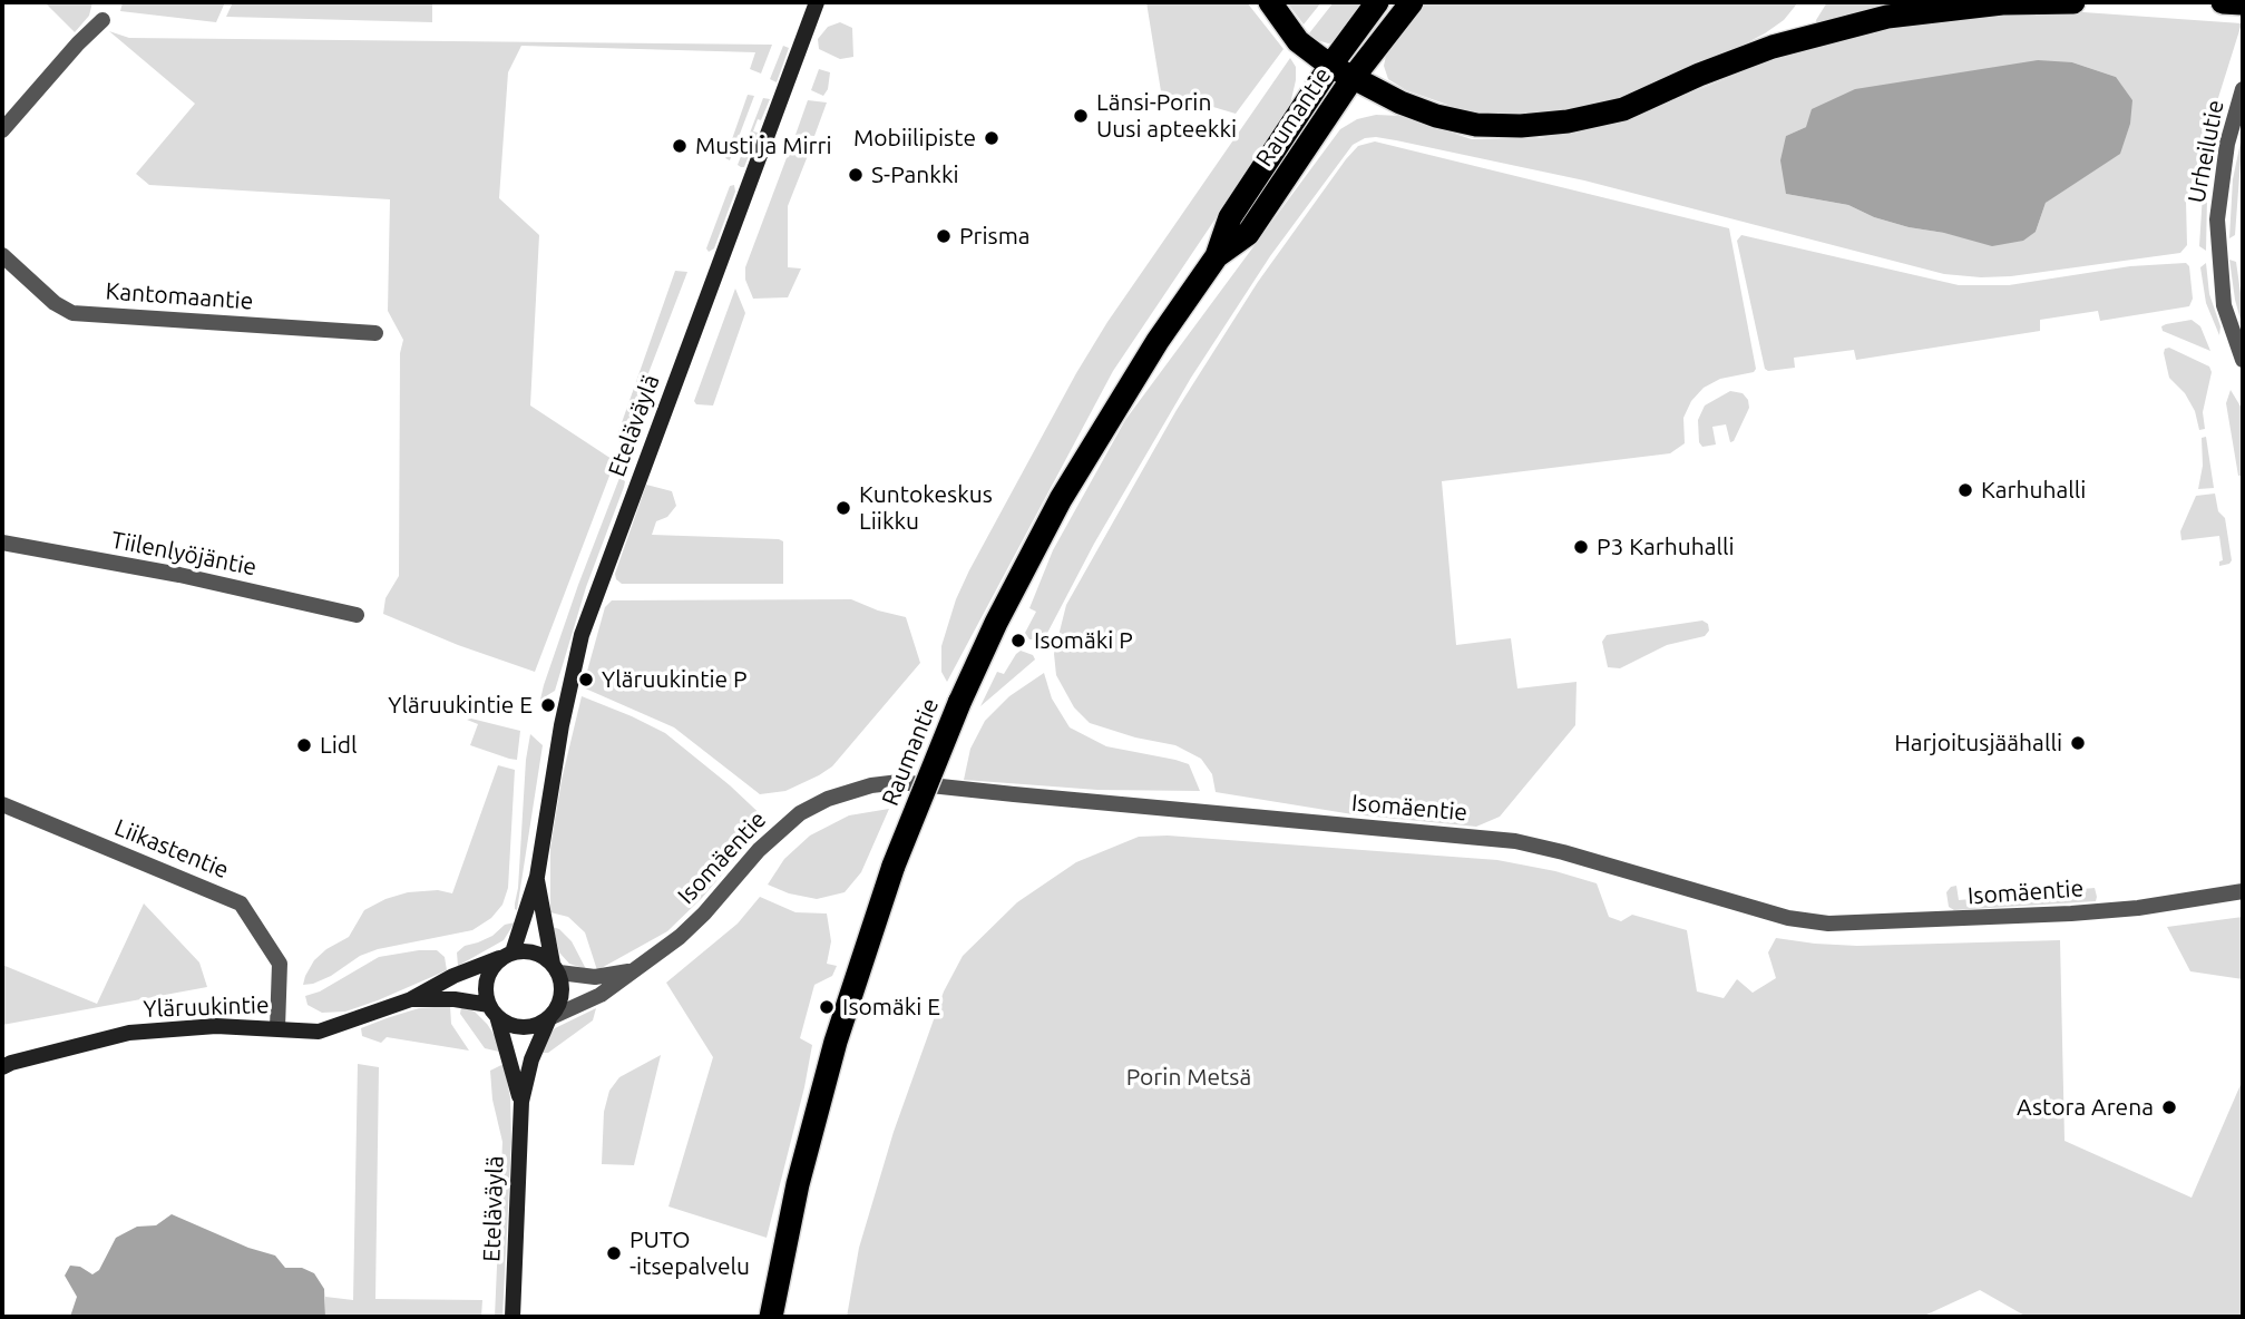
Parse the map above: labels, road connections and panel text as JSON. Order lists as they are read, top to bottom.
{
  "streets": {
    "highway": ["Raumantie"],
    "main road": ["Eteläväylä", "Yläruukintie"],
    "street": [
      "Urheilutie",
      "Kantomaantie",
      "Tiilenlyöjäntie",
      "Isomäentie",
      "Liikastentie"
    ]
  },
  "crossings": [
    ["Eteläväylä", "Isomäentie"],
    ["Eteläväylä", "Yläruukintie"],
    ["Isomäentie", "Yläruukintie"],
    ["Liikastentie", "Yläruukintie"]
  ],
  "parks": ["Porin Metsä"],
  "places": [
    "Länsi-Porin Uusi apteekki",
    "Mobiilipiste",
    "Musti ja Mirri",
    "S-Pankki",
    "Prisma",
    "Karhuhalli",
    "Kuntokeskus Liikku",
    "P3 Karhuhalli",
    "Isomäki P",
    "Yläruukintie P",
    "Yläruukintie E",
    "Harjoitusjäähalli",
    "Lidl",
    "Isomäki E",
    "Astora Arena",
    "PUTO -itsepalvelu"
  ]
}
